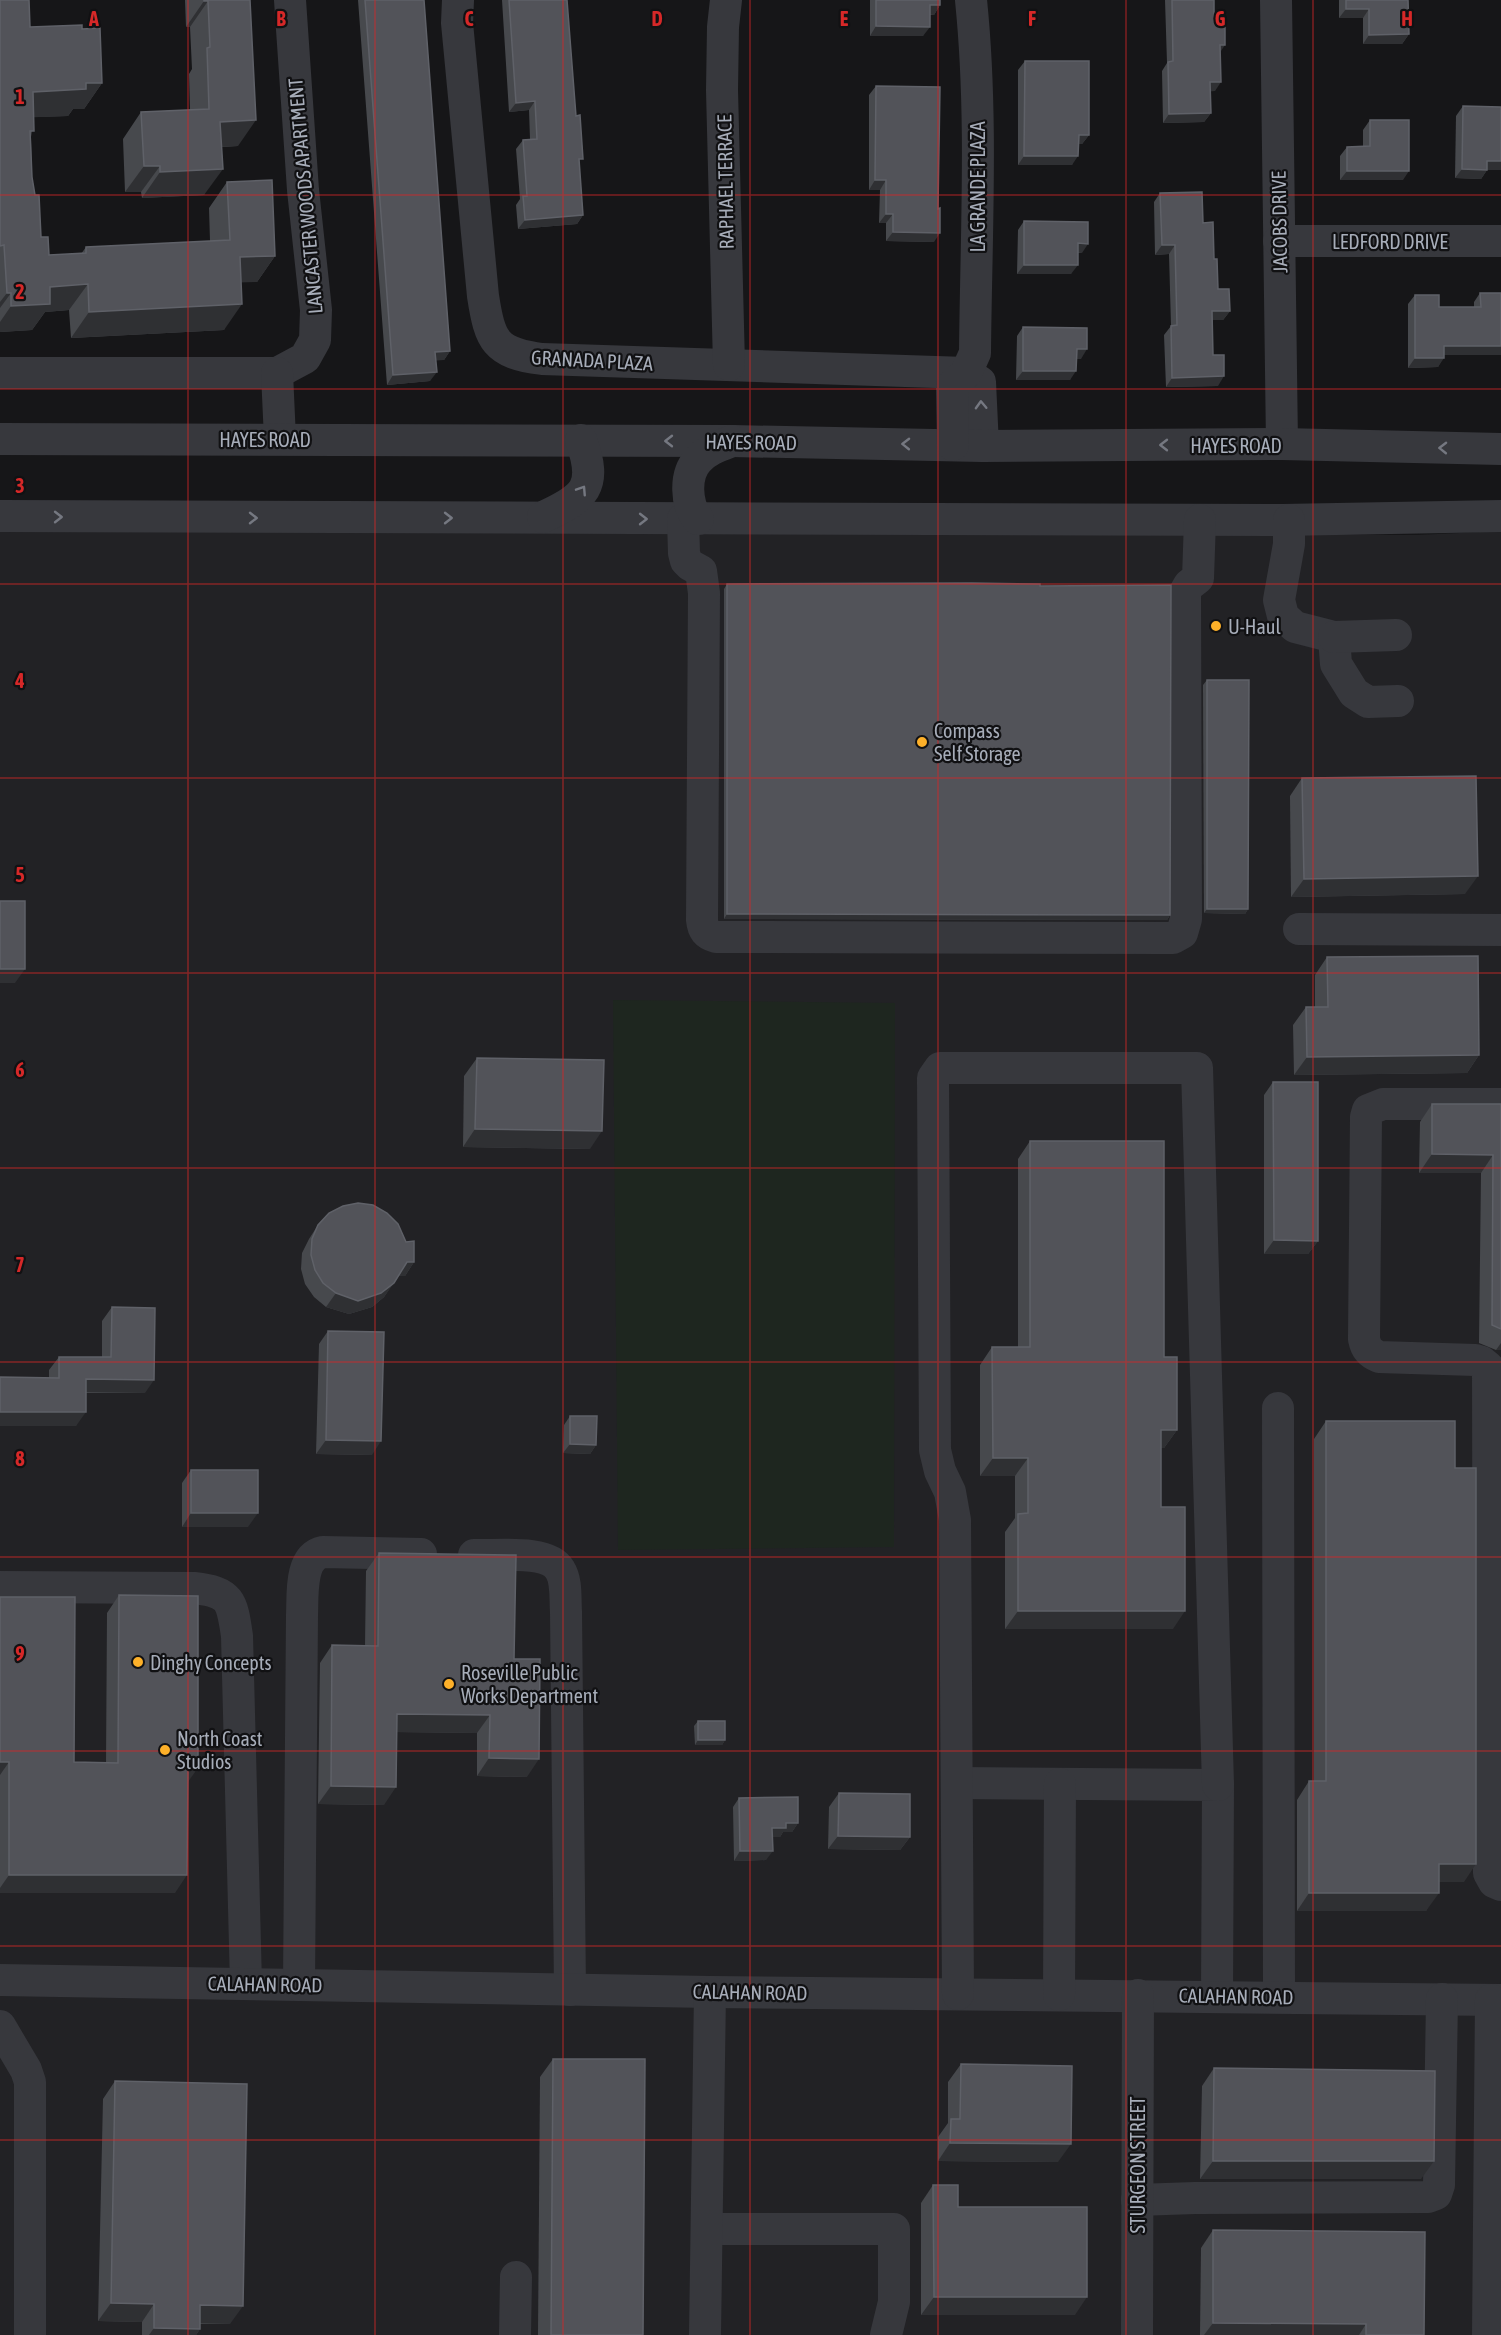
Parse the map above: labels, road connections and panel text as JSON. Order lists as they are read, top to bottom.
{
  "streets": {
    "street": [
      "RAPHAEL TERRACE",
      "LA GRANDE PLAZA",
      "LANCASTER WOODS APARTMENT",
      "JACOBS DRIVE",
      "LEDFORD DRIVE",
      "GRANADA PLAZA",
      "HAYES ROAD",
      "CALAHAN ROAD",
      "STURGEON STREET"
    ]
  },
  "crossings": [
    ["RAPHAEL TERRACE", "GRANADA PLAZA"],
    ["LA GRANDE PLAZA", "GRANADA PLAZA"],
    ["JACOBS DRIVE", "LEDFORD DRIVE"],
    ["JACOBS DRIVE", "HAYES ROAD"],
    ["CALAHAN ROAD", "STURGEON STREET"]
  ],
  "places": [
    "U-Haul",
    "Compass Self Storage",
    "Dinghy Concepts",
    "Roseville Public Works Department",
    "North Coast Studios"
  ],
  "grid": {
    "columns": [
      "A",
      "B",
      "C",
      "D",
      "E",
      "F",
      "G",
      "H"
    ],
    "rows": [
      "1",
      "2",
      "3",
      "4",
      "5",
      "6",
      "7",
      "8",
      "9"
    ]
  }
}
